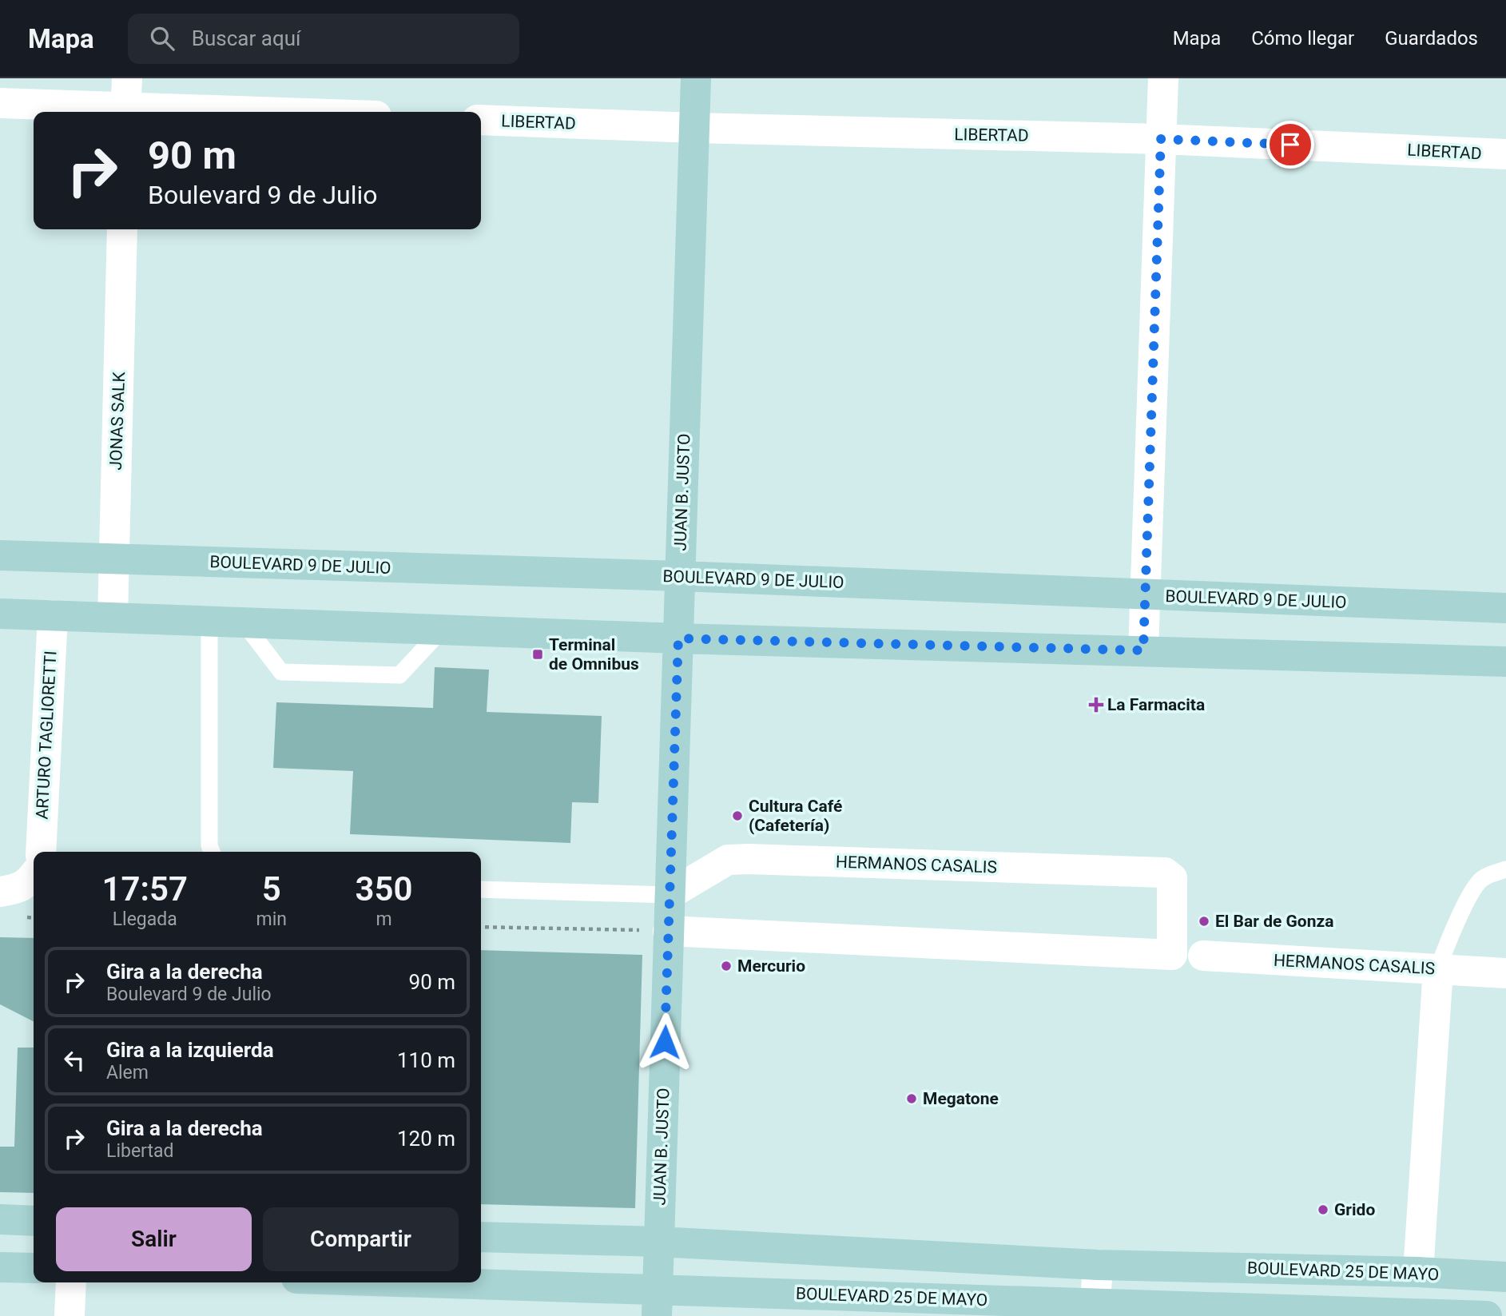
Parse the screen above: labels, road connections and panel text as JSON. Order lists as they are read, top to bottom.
{
  "streets": {
    "main road": ["JUAN B. JUSTO", "BOULEVARD 9 DE JULIO", "BOULEVARD 25 DE MAYO"],
    "street": [
      "LIBERTAD",
      "JONAS SALK",
      "ARTURO TAGLIORETTI",
      "HERMANOS CASALIS"
    ]
  },
  "crossings": [
    ["LIBERTAD", "JUAN B. JUSTO"],
    ["JONAS SALK", "BOULEVARD 9 DE JULIO"],
    ["JUAN B. JUSTO", "BOULEVARD 9 DE JULIO"],
    ["JUAN B. JUSTO", "HERMANOS CASALIS"],
    ["JUAN B. JUSTO", "BOULEVARD 25 DE MAYO"]
  ],
  "places": {
    "transit": ["Terminal de Omnibus"],
    "health": ["La Farmacita"],
    "other": [
      "Cultura Café (Cafetería)",
      "El Bar de Gonza",
      "Mercurio",
      "Megatone",
      "Grido"
    ]
  },
  "page": {
    "header": "Mapa",
    "search": "Buscar aquí",
    "nav": ["Mapa", "Cómo llegar", "Guardados"],
    "turn": ["90 m", "Boulevard 9 de Julio"],
    "eta": [
      "17:57",
      "Llegada",
      "5",
      "min",
      "350",
      "m"
    ],
    "list": [
      {
        "name": "Gira a la derecha",
        "note": "Boulevard 9 de Julio",
        "value": "90 m"
      },
      {
        "name": "Gira a la izquierda",
        "note": "Alem",
        "value": "110 m"
      },
      {
        "name": "Gira a la derecha",
        "note": "Libertad",
        "value": "120 m"
      }
    ],
    "buttons": ["Salir", "Compartir"]
  }
}
